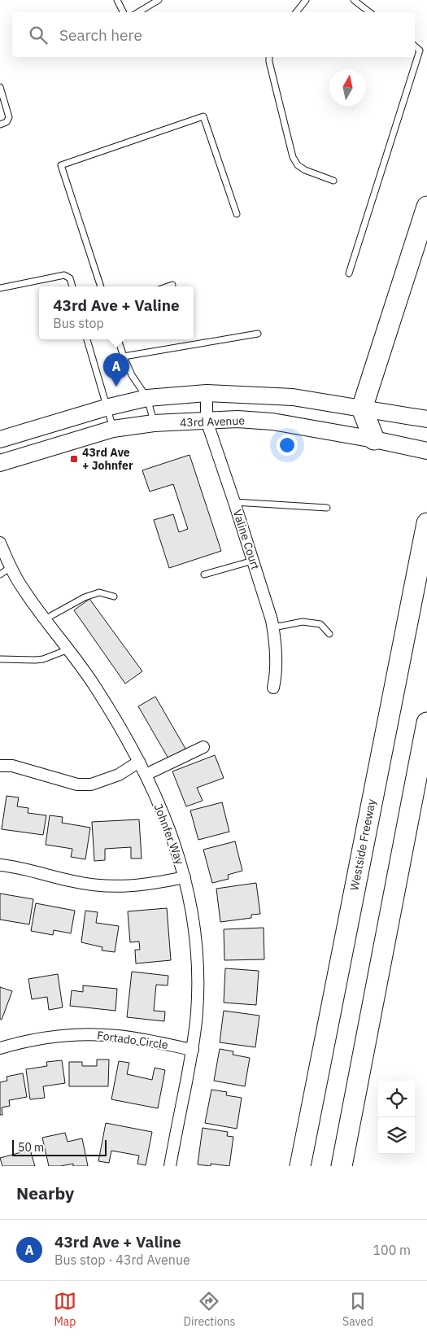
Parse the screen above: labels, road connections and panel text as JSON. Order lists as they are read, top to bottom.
{
  "streets": {
    "highway": ["Westside Freeway"],
    "main road": ["43rd Avenue"],
    "street": ["Valine Court", "Johnfer Way", "Fortado Circle"]
  },
  "crossings": [
    ["43rd Avenue", "Valine Court"],
    ["Johnfer Way", "Fortado Circle"]
  ],
  "places": {
    "transit": ["43rd Ave + Johnfer"]
  },
  "scale_bar": "50 m",
  "north": "top",
  "page": {
    "search": "Search here",
    "popup": ["43rd Ave + Valine", "Bus stop"],
    "pins": "A",
    "scale": "50 m",
    "heading": "Nearby",
    "list": [
      {
        "mark": "A",
        "name": "43rd Ave + Valine",
        "note": "Bus stop · 43rd Avenue",
        "value": "100 m"
      }
    ],
    "nav": ["Map", "Directions", "Saved"]
  }
}
